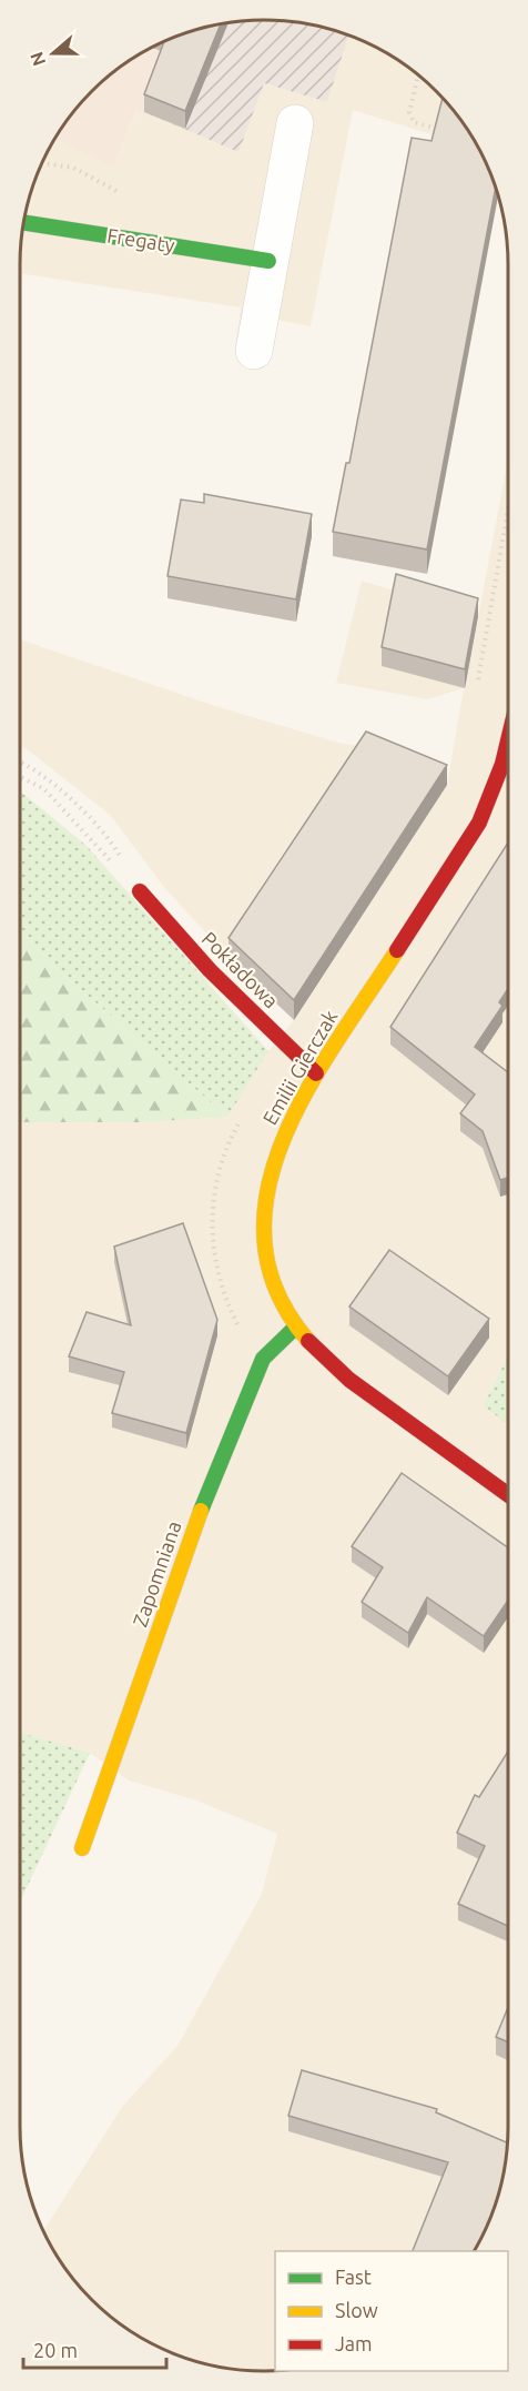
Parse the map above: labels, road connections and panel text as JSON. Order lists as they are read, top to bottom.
{
  "streets": {
    "street": [
      "Fregaty",
      "Pokładowa",
      "Emilii Gierczak",
      "Zapomniana"
    ]
  },
  "crossings": [
    ["Pokładowa", "Emilii Gierczak"],
    ["Emilii Gierczak", "Zapomniana"]
  ],
  "legend": ["Fast", "Slow", "Jam"],
  "scale_bar": "20 m",
  "north": "left"
}
